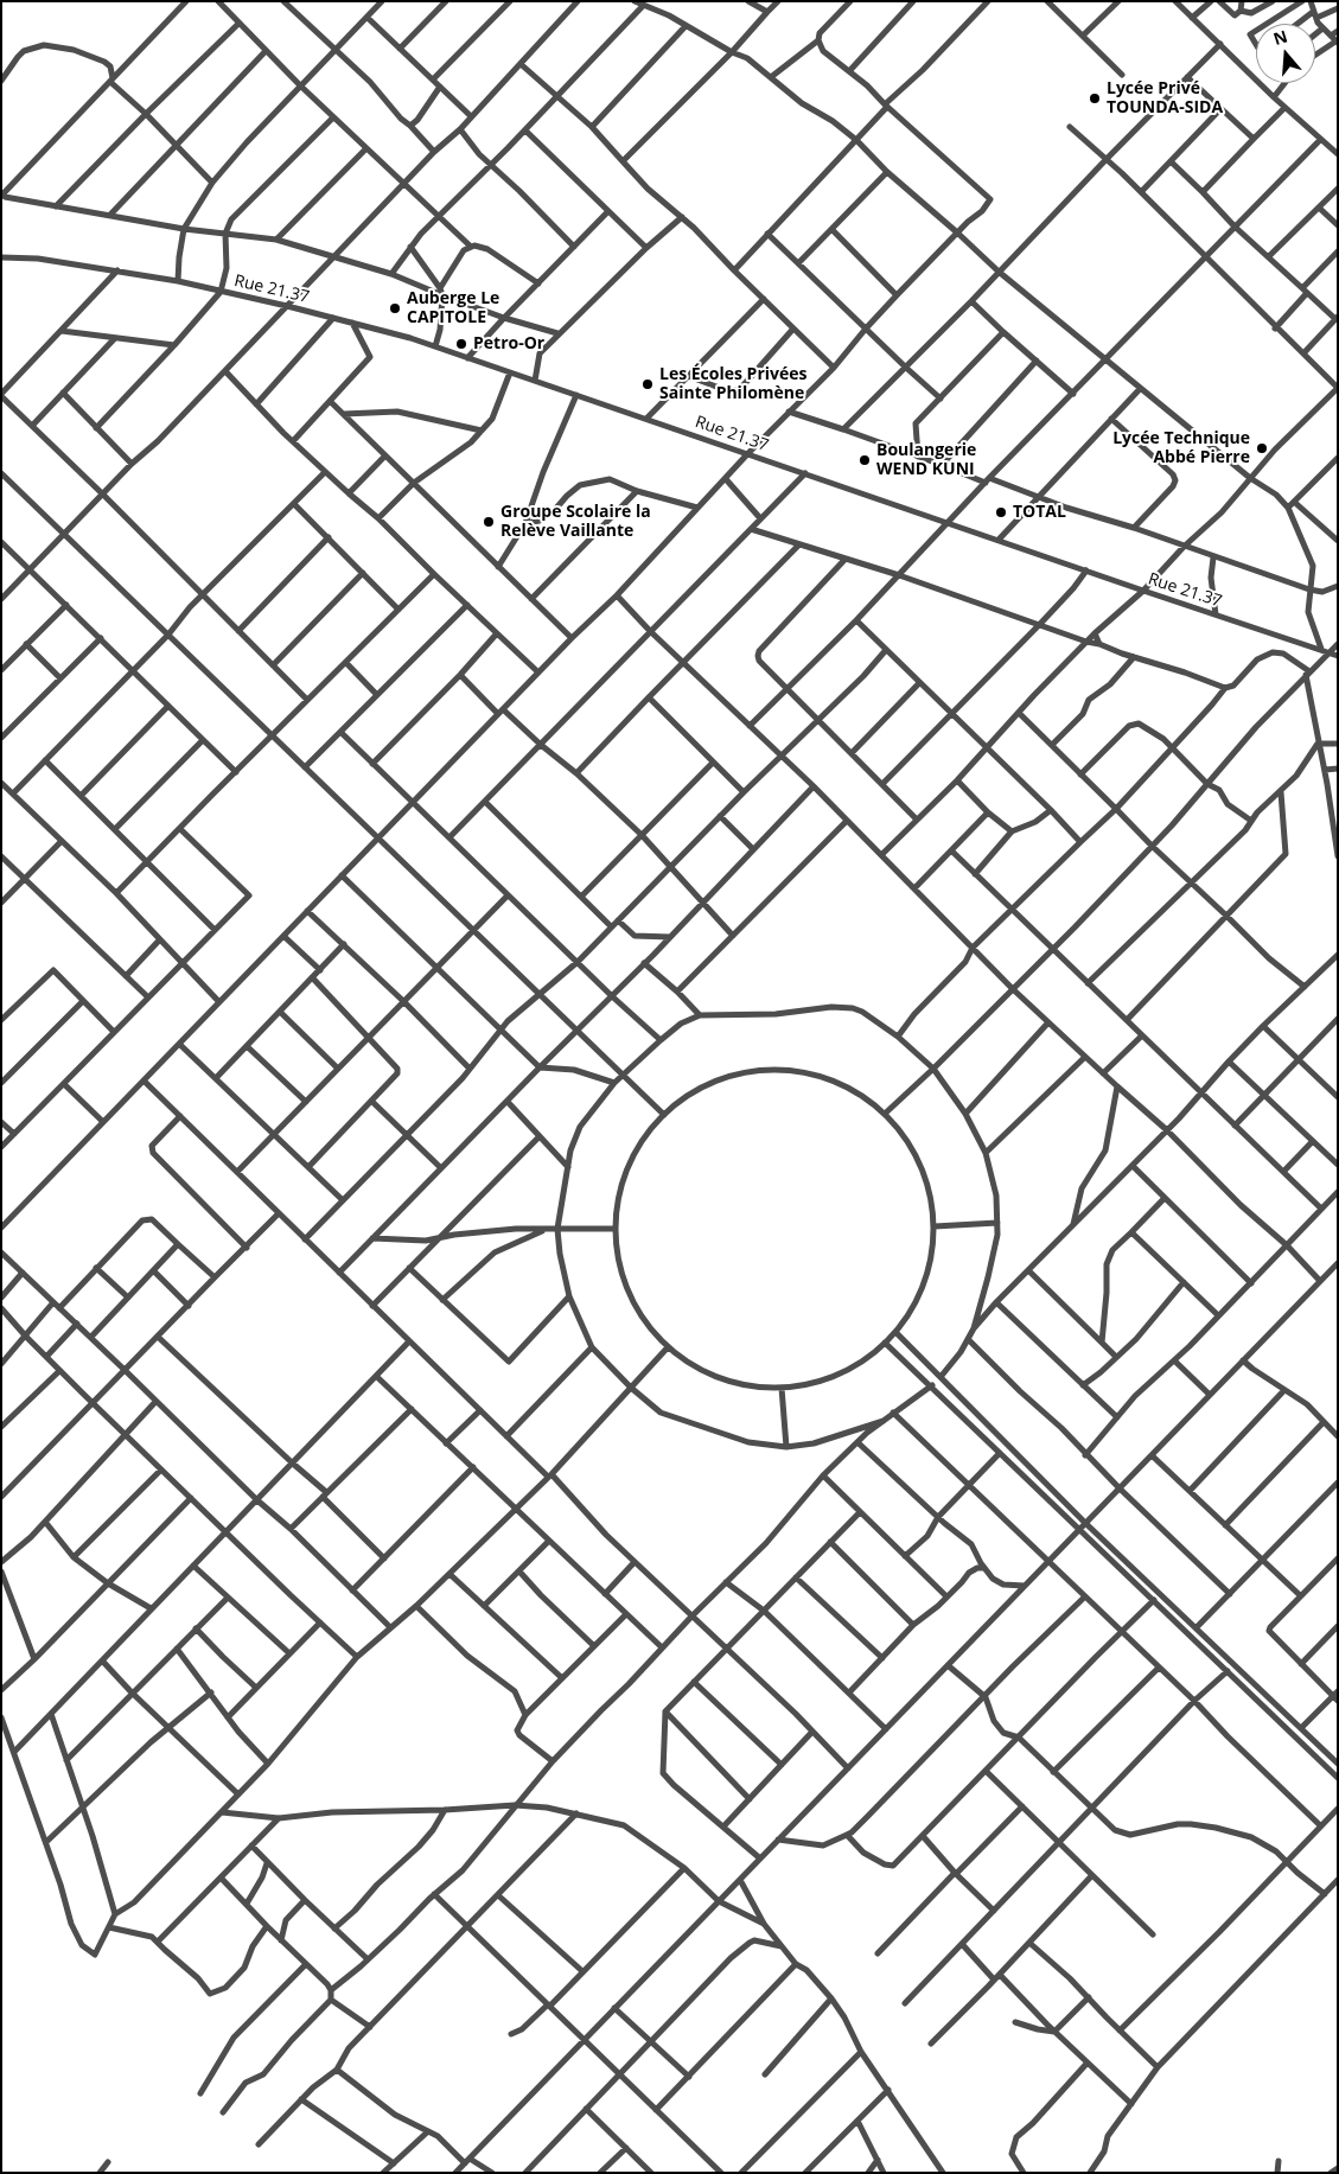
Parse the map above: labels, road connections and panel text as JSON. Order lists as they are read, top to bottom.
{
  "streets": {
    "street": ["Rue 21.37"]
  },
  "places": [
    "Lycée Privé TOUNDA-SIDA",
    "Auberge Le CAPITOLE",
    "Petro-Or",
    "Les Écoles Privées Sainte Philomène",
    "Lycée Technique Abbé Pierre",
    "Boulangerie WEND KUNI",
    "TOTAL",
    "Groupe Scolaire la Relève Vaillante"
  ],
  "north": "top"
}
